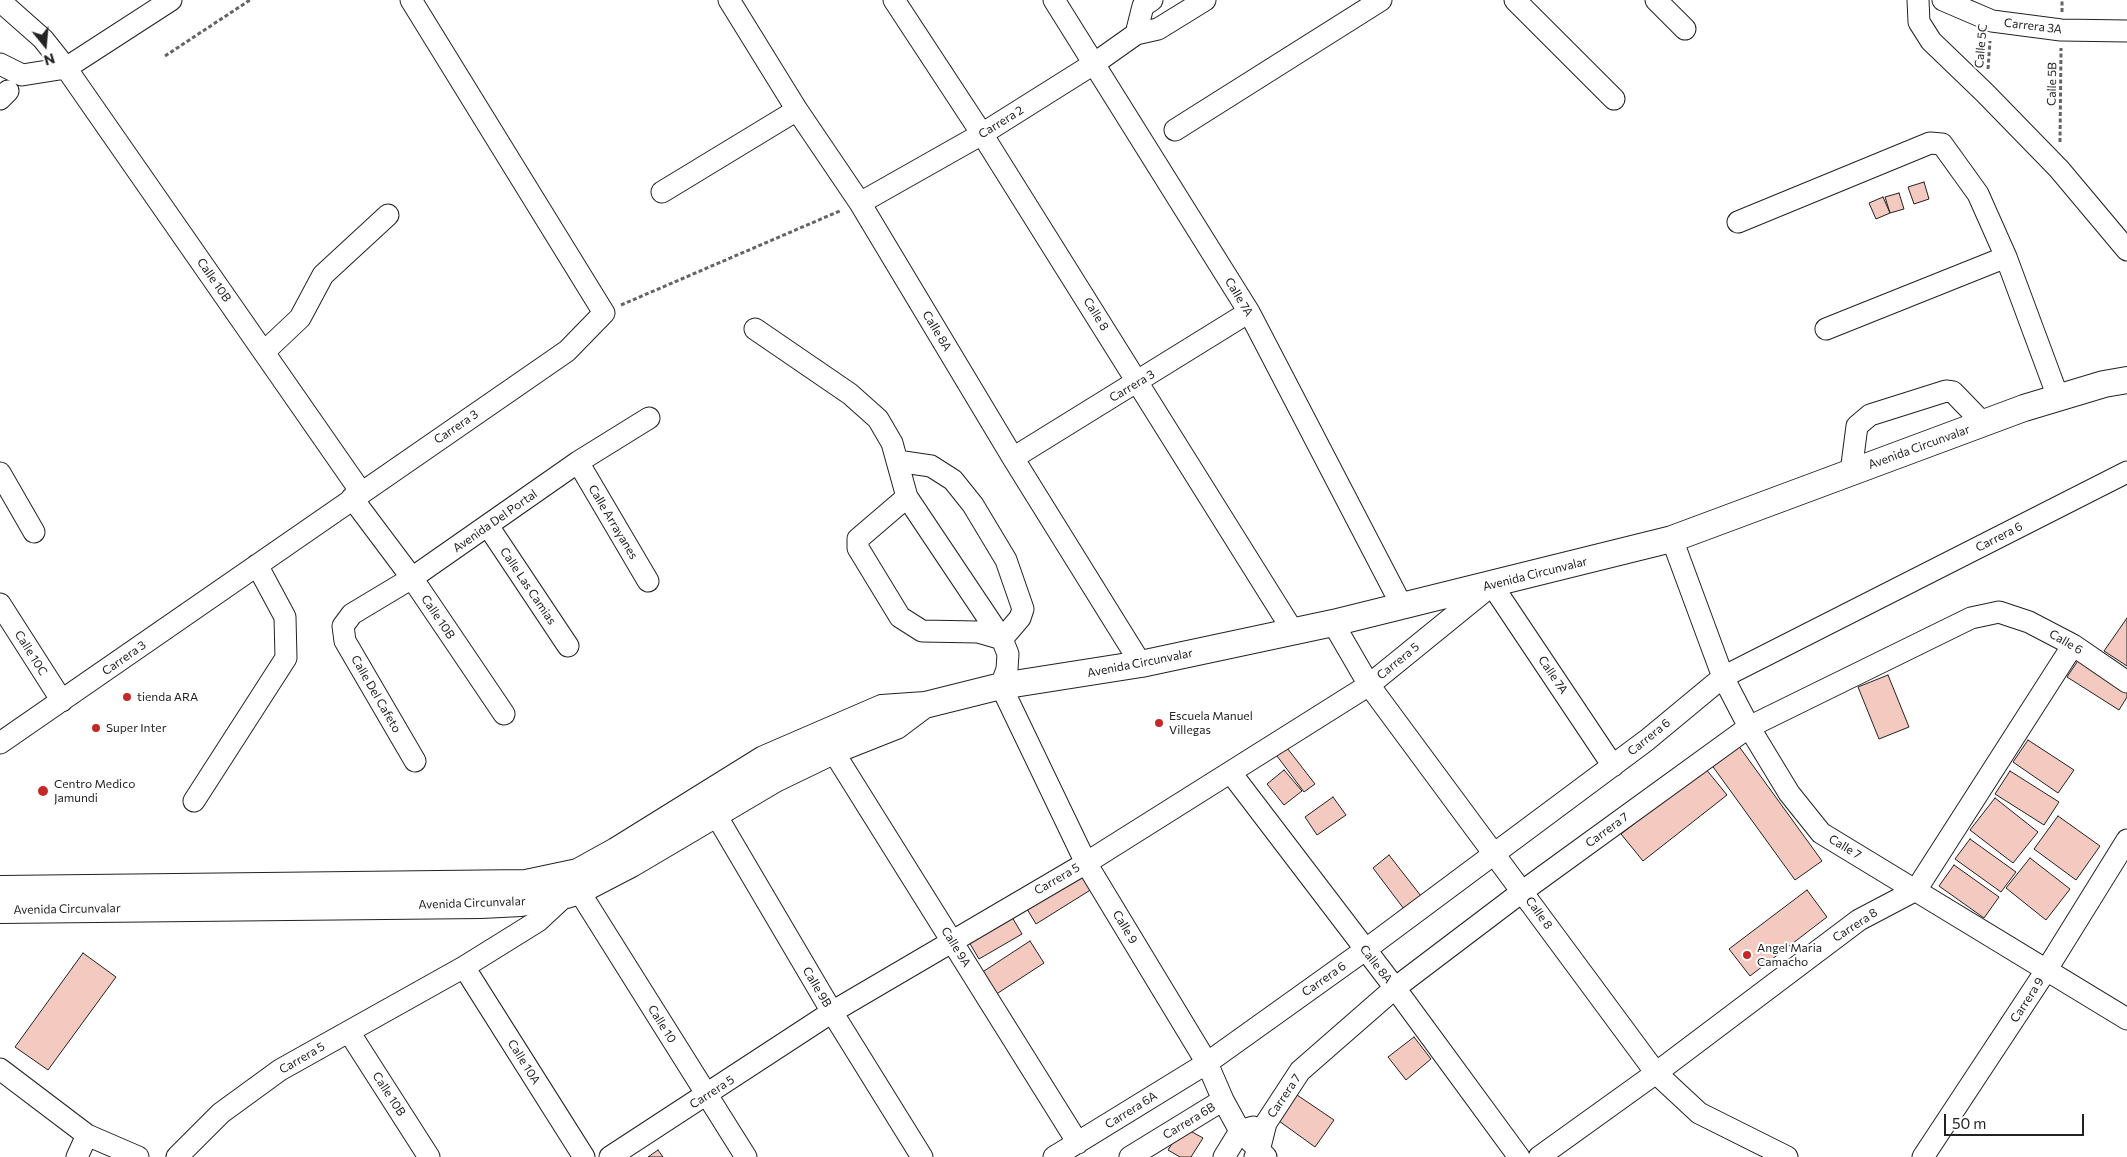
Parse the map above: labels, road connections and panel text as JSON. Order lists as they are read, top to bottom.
{
  "streets": {
    "main road": ["Avenida Circunvalar"],
    "street": [
      "Carrera 3A",
      "Carrera 2",
      "Calle 10B",
      "Calle 7A",
      "Calle 8",
      "Calle 8A",
      "Carrera 3",
      "Avenida Del Portal",
      "Calle Arrayanes",
      "Carrera 6",
      "Calle Las Camias",
      "Calle 6",
      "Calle 10C",
      "Carrera 5",
      "Calle Del Cafeto",
      "Carrera 7",
      "Calle 7",
      "Carrera 8",
      "Calle 9",
      "Calle 9A",
      "Calle 9B",
      "Carrera 9",
      "Calle 10",
      "Calle 10A",
      "Carrera 6A",
      "Carrera 6B"
    ],
    "path": ["Calle 5C", "Calle 5B"]
  },
  "crossings": [
    ["Carrera 3A", "Calle 5C"],
    ["Carrera 3A", "Calle 5B"],
    ["Carrera 2", "Calle 7A"],
    ["Carrera 2", "Calle 8"],
    ["Carrera 2", "Calle 8A"],
    ["Calle 10B", "Carrera 3"],
    ["Calle 10B", "Avenida Del Portal"],
    ["Calle 10B", "Carrera 5"],
    ["Calle 7A", "Carrera 3"],
    ["Calle 7A", "Avenida Circunvalar"],
    ["Calle 7A", "Carrera 6"],
    ["Calle 7A", "Carrera 5"],
    ["Calle 8", "Carrera 3"],
    ["Calle 8", "Avenida Circunvalar"],
    ["Calle 8", "Carrera 6"],
    ["Calle 8", "Carrera 5"],
    ["Calle 8", "Carrera 7"],
    ["Calle 8", "Carrera 8"],
    ["Calle 8A", "Carrera 3"],
    ["Calle 8A", "Avenida Circunvalar"],
    ["Calle 8A", "Carrera 6"],
    ["Calle 8A", "Carrera 5"],
    ["Calle 8A", "Carrera 7"],
    ["Carrera 3", "Calle 10C"],
    ["Avenida Circunvalar", "Carrera 5"],
    ["Avenida Circunvalar", "Calle 7"],
    ["Avenida Circunvalar", "Calle 9"],
    ["Avenida Circunvalar", "Calle 9A"],
    ["Avenida Circunvalar", "Calle 9B"],
    ["Avenida Circunvalar", "Calle 10"],
    ["Avenida Del Portal", "Calle Arrayanes"],
    ["Avenida Del Portal", "Calle Las Camias"],
    ["Avenida Del Portal", "Calle Del Cafeto"],
    ["Carrera 6", "Calle 7"],
    ["Carrera 6", "Calle 9"],
    ["Carrera 6", "Carrera 6A"],
    ["Calle 6", "Carrera 7"],
    ["Calle 6", "Carrera 8"],
    ["Carrera 5", "Calle 9"],
    ["Carrera 5", "Calle 9A"],
    ["Carrera 5", "Calle 9B"],
    ["Carrera 5", "Calle 10"],
    ["Carrera 5", "Calle 10A"],
    ["Carrera 7", "Calle 7"],
    ["Carrera 7", "Calle 9"],
    ["Calle 7", "Carrera 8"],
    ["Calle 7", "Carrera 9"],
    ["Calle 9", "Carrera 6A"],
    ["Calle 9", "Carrera 6B"],
    ["Calle 9A", "Carrera 6A"]
  ],
  "places": [
    "tienda ARA",
    "Escuela Manuel Villegas",
    "Super Inter",
    "Centro Medico Jamundi",
    "Angel Maria Camacho"
  ],
  "scale_bar": "50 m",
  "north": "bottom"
}
